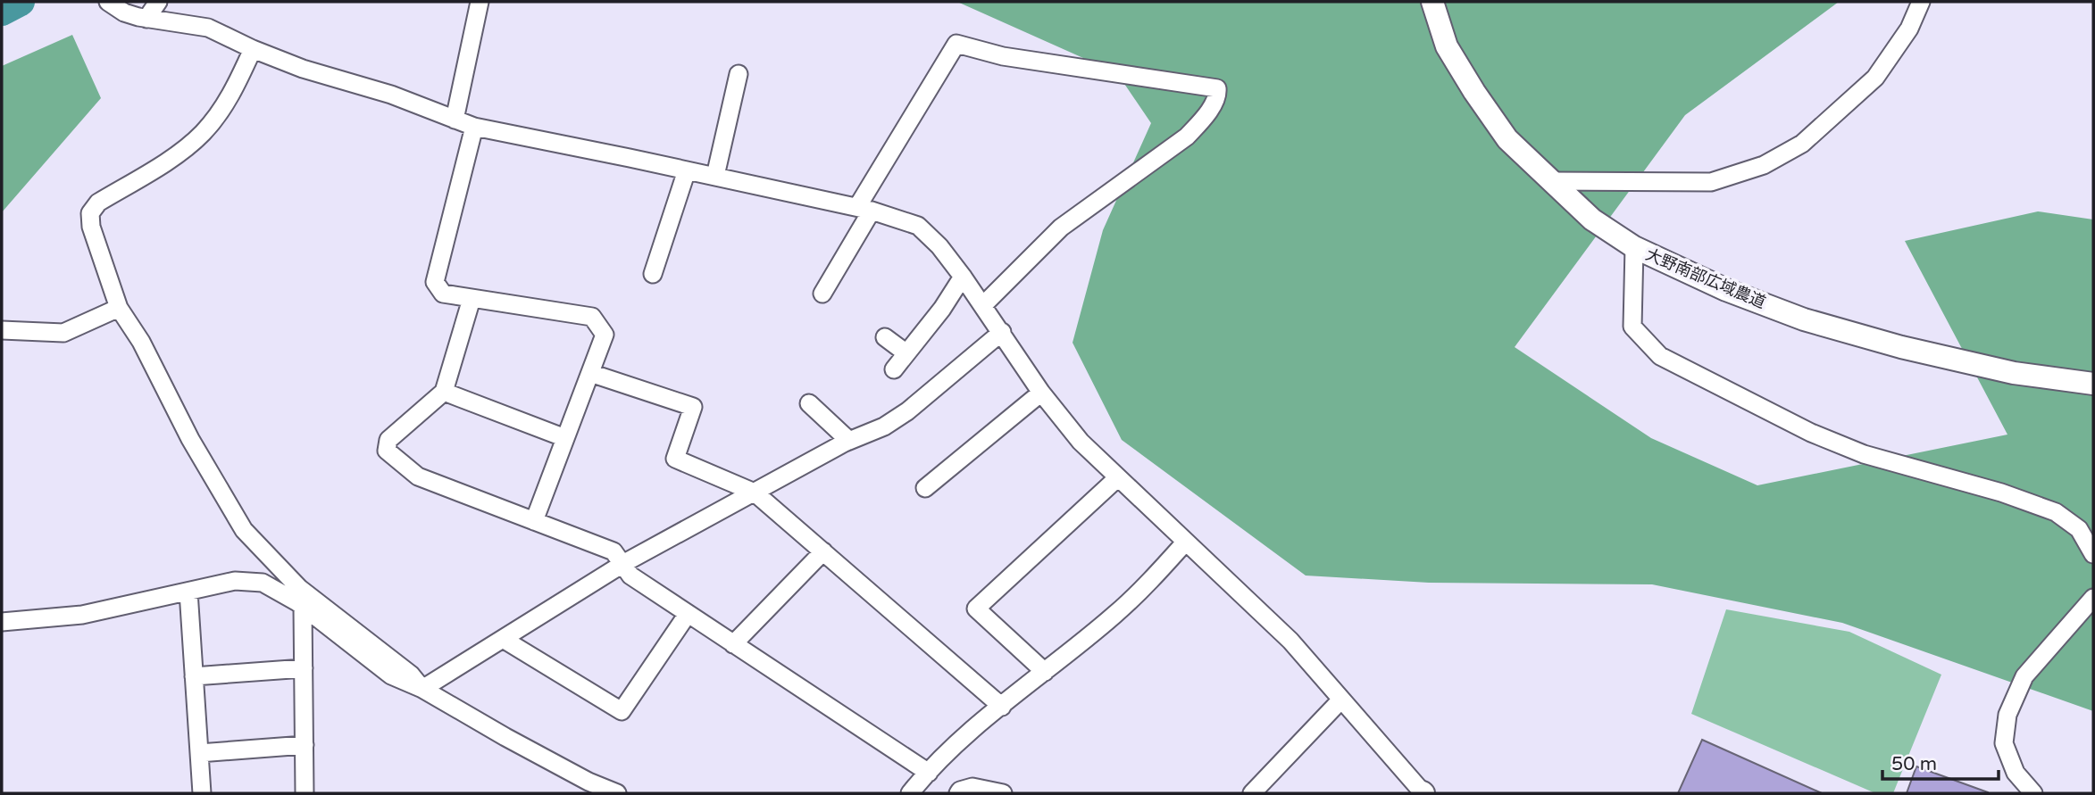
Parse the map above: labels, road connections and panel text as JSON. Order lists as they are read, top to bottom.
{
  "streets": {
    "street": ["大野南部広域農道"]
  },
  "scale_bar": "50 m"
}
